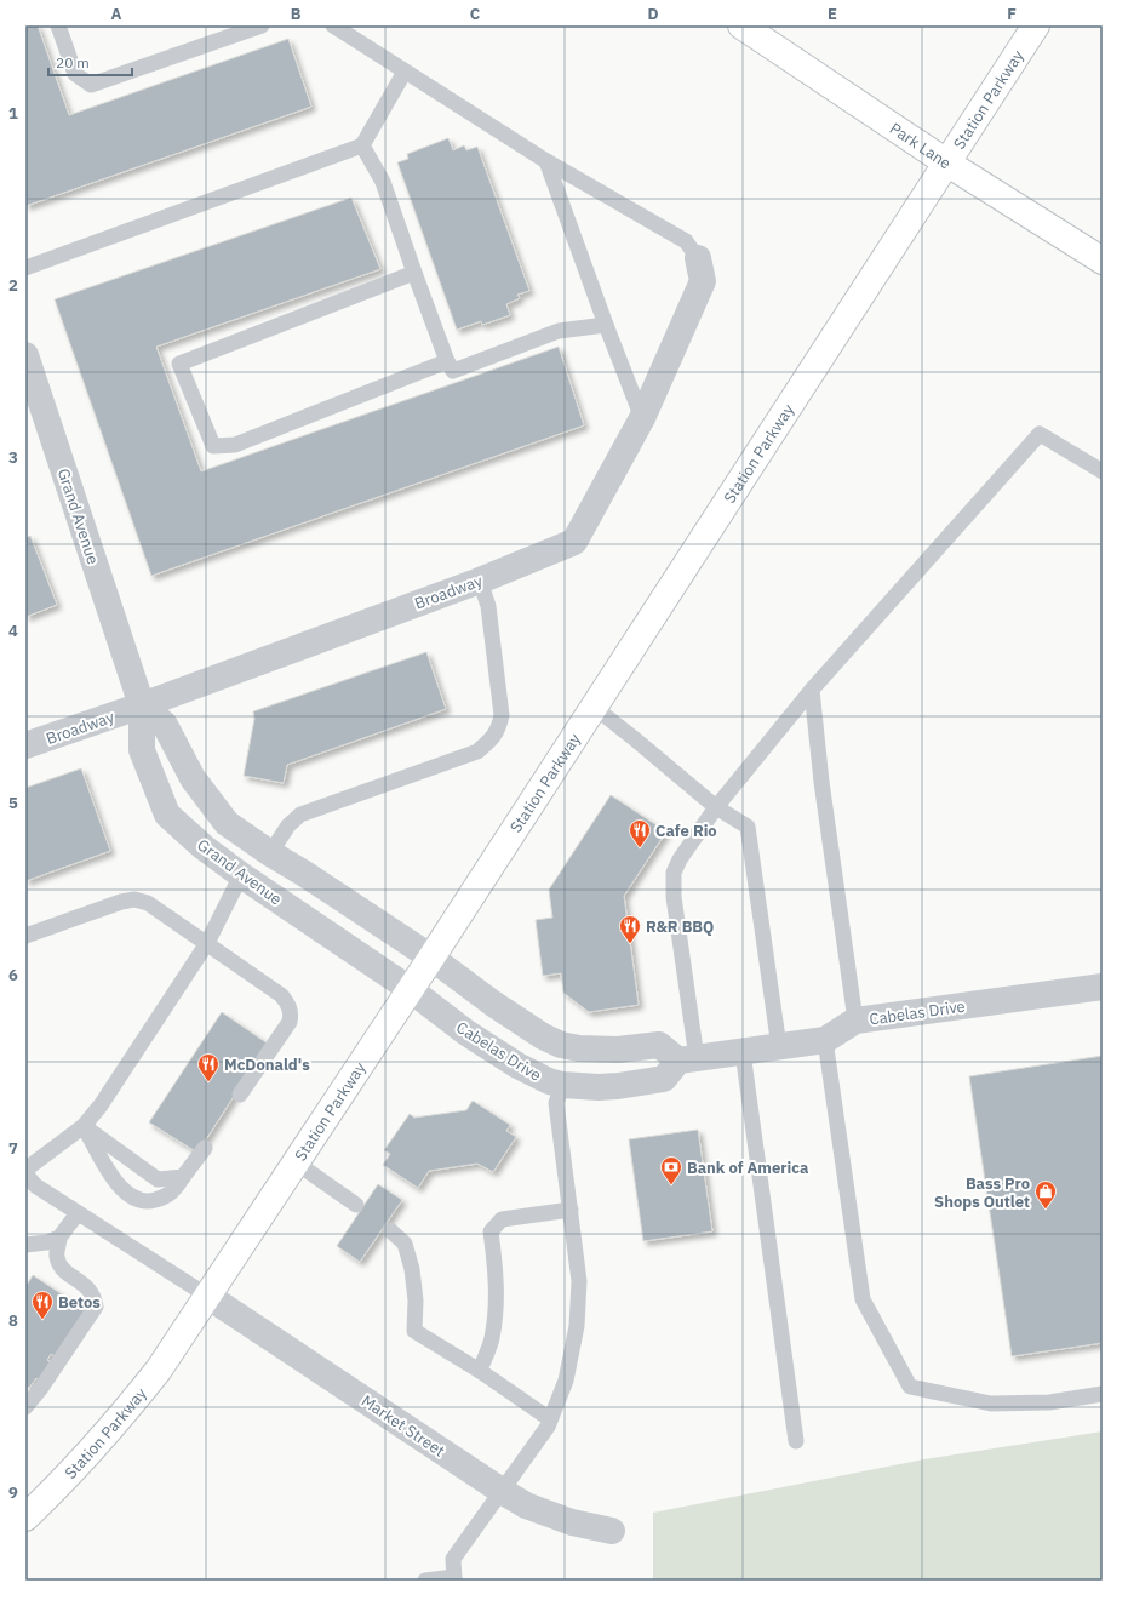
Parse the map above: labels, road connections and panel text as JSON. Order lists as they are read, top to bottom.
{
  "streets": {
    "street": [
      "Station Parkway",
      "Park Lane",
      "Grand Avenue",
      "Broadway",
      "Cabelas Drive",
      "Market Street"
    ]
  },
  "crossings": [
    ["Station Parkway", "Park Lane"],
    ["Station Parkway", "Grand Avenue"],
    ["Station Parkway", "Cabelas Drive"],
    ["Station Parkway", "Market Street"],
    ["Grand Avenue", "Broadway"],
    ["Grand Avenue", "Cabelas Drive"]
  ],
  "places": {
    "restaurant": [
      "Cafe Rio",
      "R&R BBQ",
      "McDonald's",
      "Betos"
    ],
    "bank": ["Bank of America"],
    "shop": ["Bass Pro Shops Outlet"]
  },
  "scale_bar": "20 m",
  "grid": {
    "columns": [
      "A",
      "B",
      "C",
      "D",
      "E",
      "F"
    ],
    "rows": [
      "1",
      "2",
      "3",
      "4",
      "5",
      "6",
      "7",
      "8",
      "9"
    ]
  }
}
